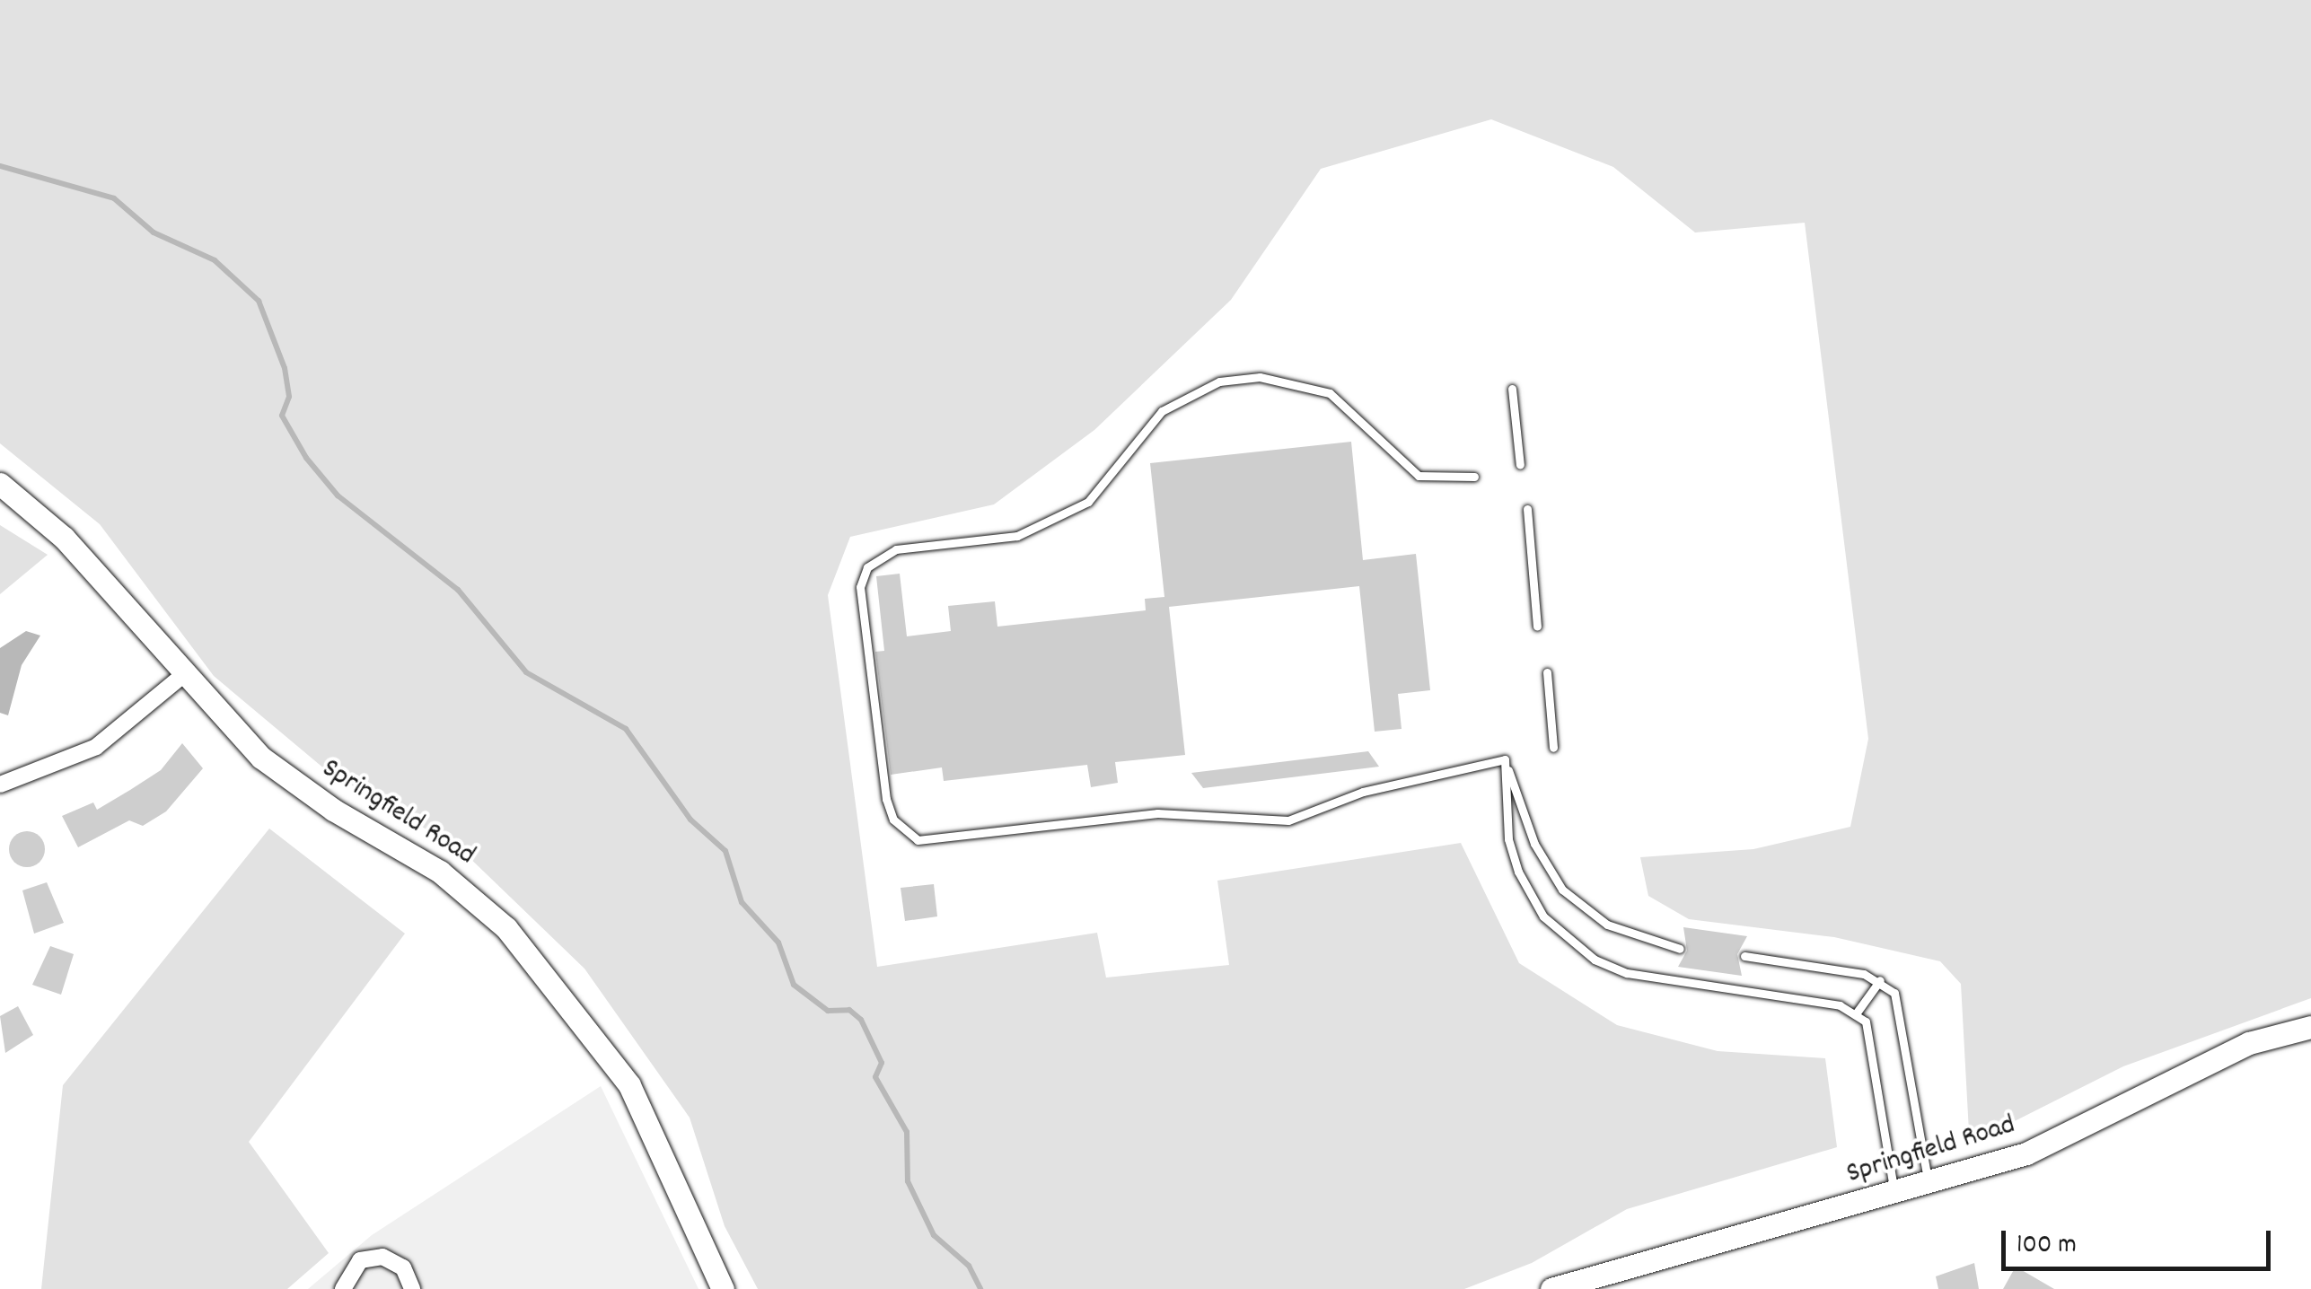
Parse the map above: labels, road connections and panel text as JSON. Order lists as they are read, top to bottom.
{
  "streets": {
    "street": ["Springfield Road"]
  },
  "scale_bar": "100 m"
}
